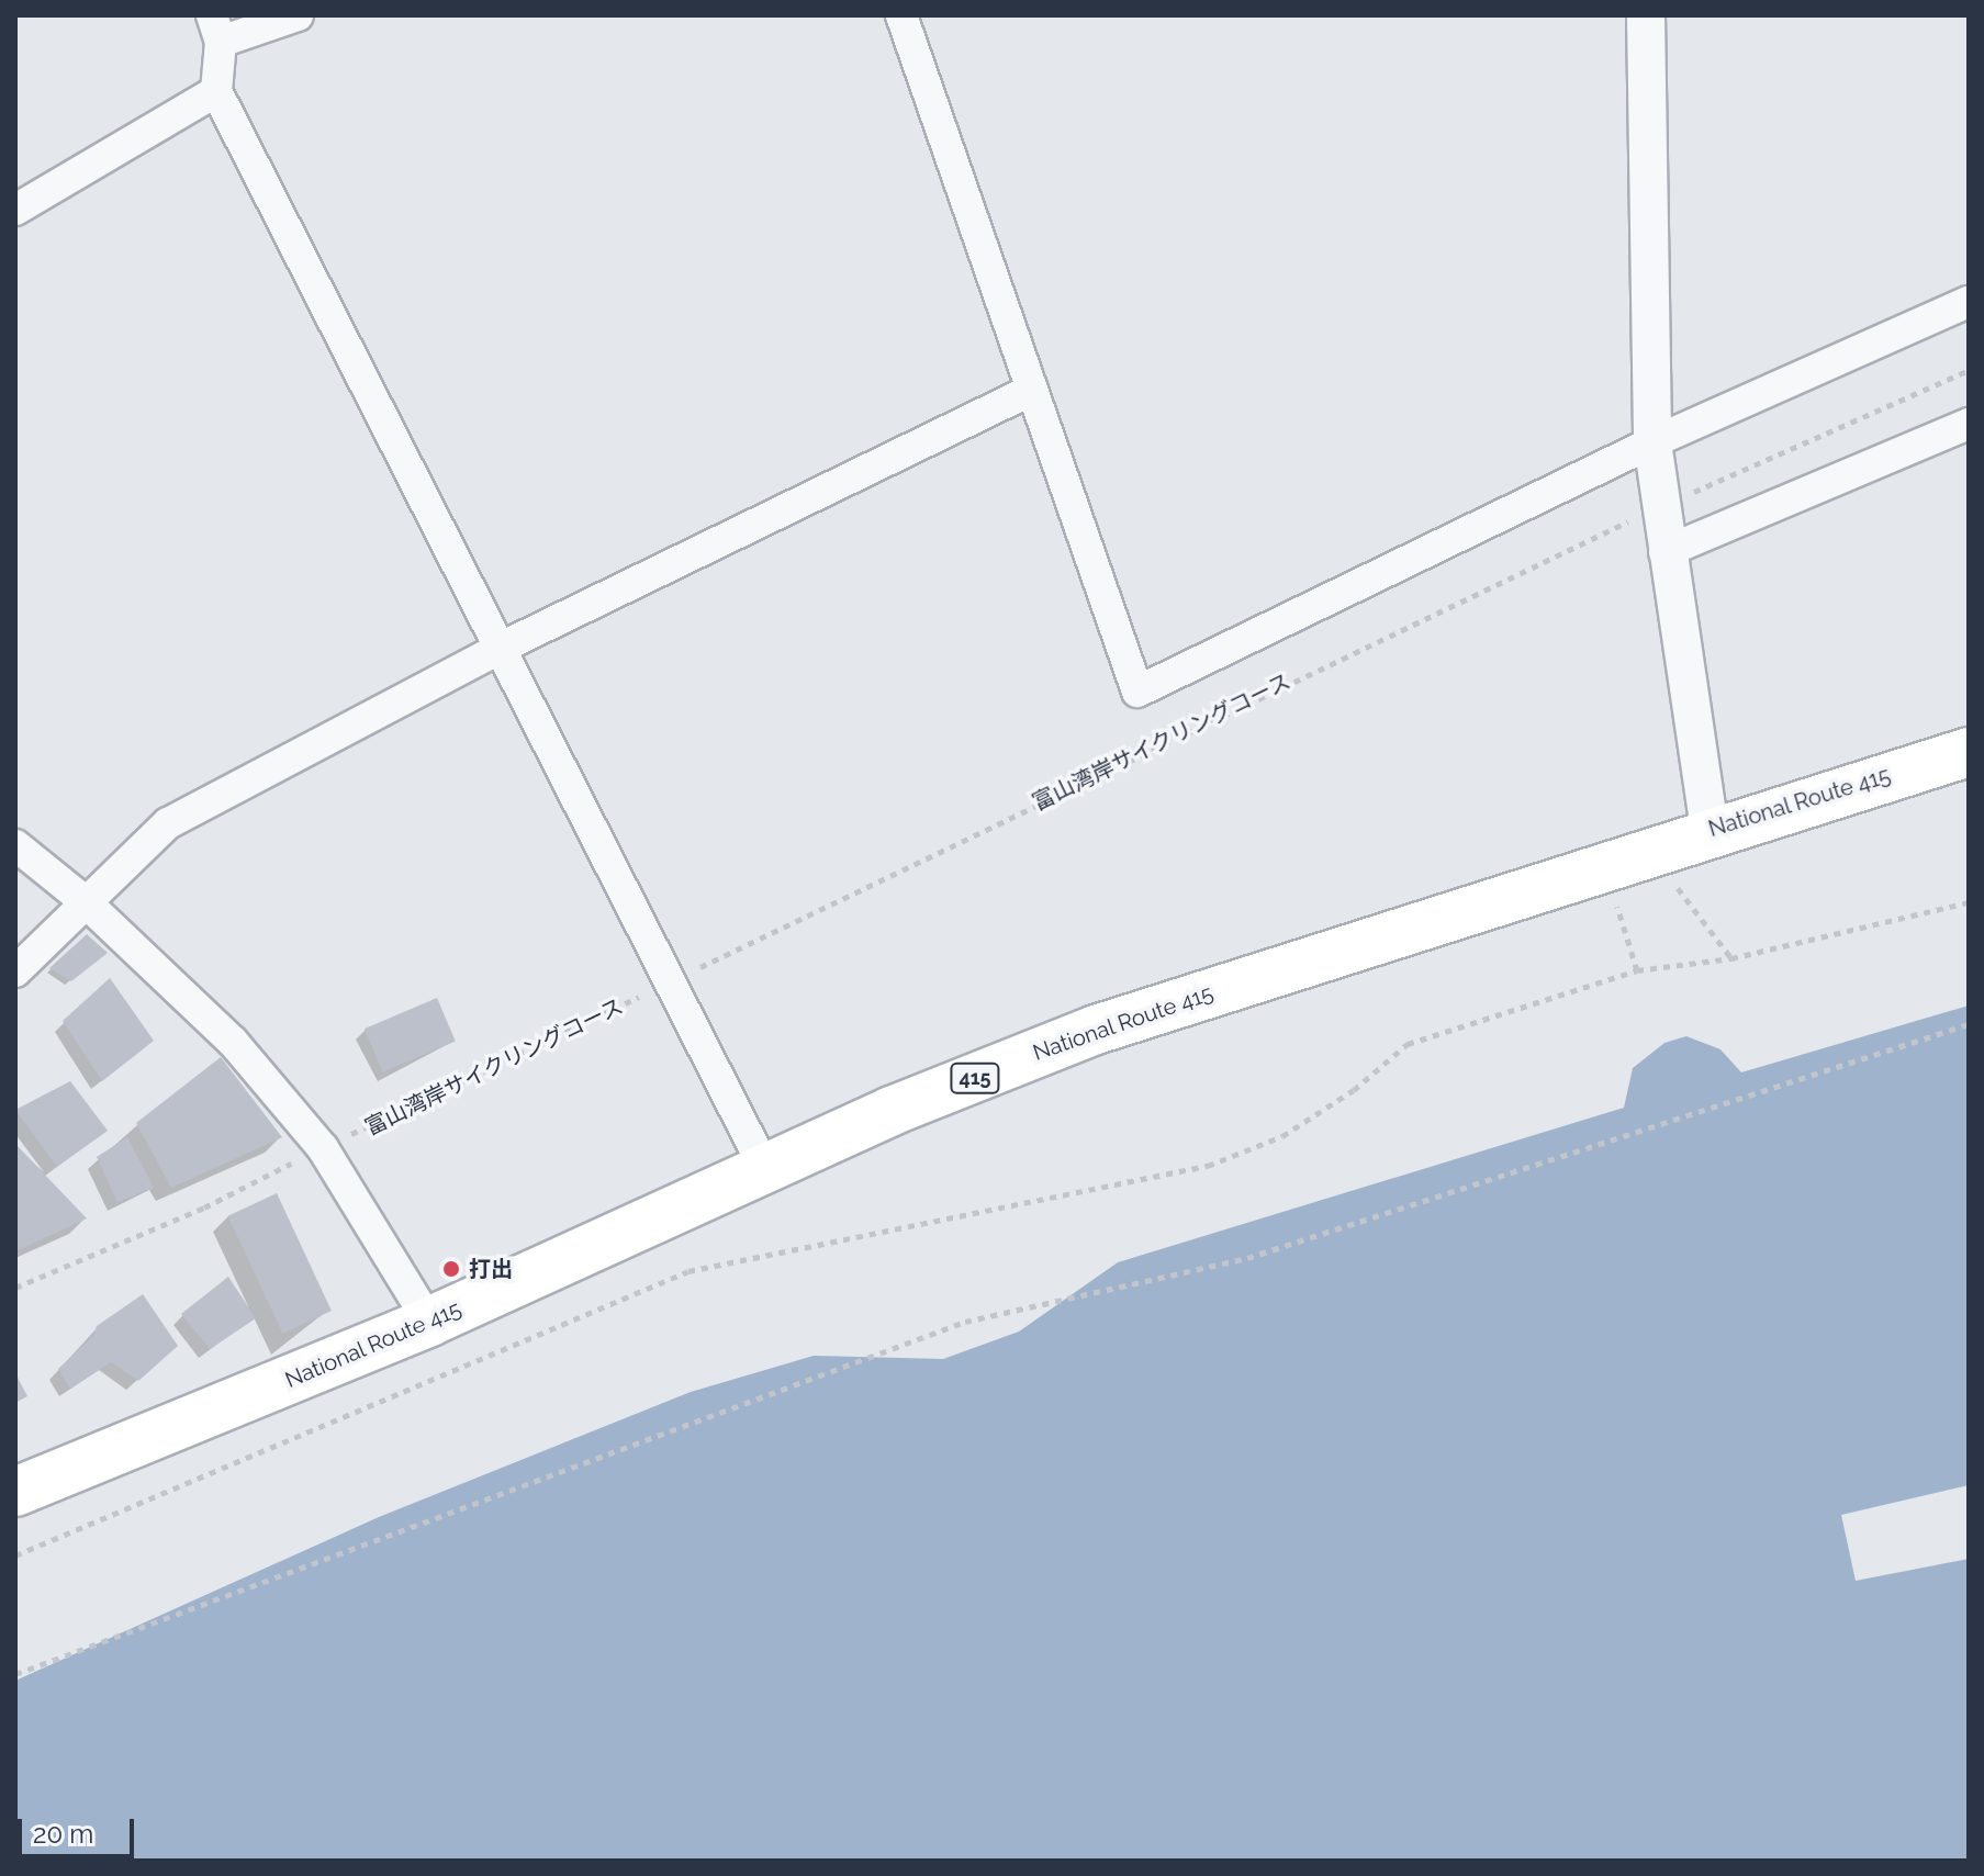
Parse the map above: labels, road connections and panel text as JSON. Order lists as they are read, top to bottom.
{
  "streets": {
    "highway": ["National Route 415", "415"],
    "path": ["富山湾岸サイクリングコース"]
  },
  "places": ["打出"],
  "scale_bar": "20 m"
}
